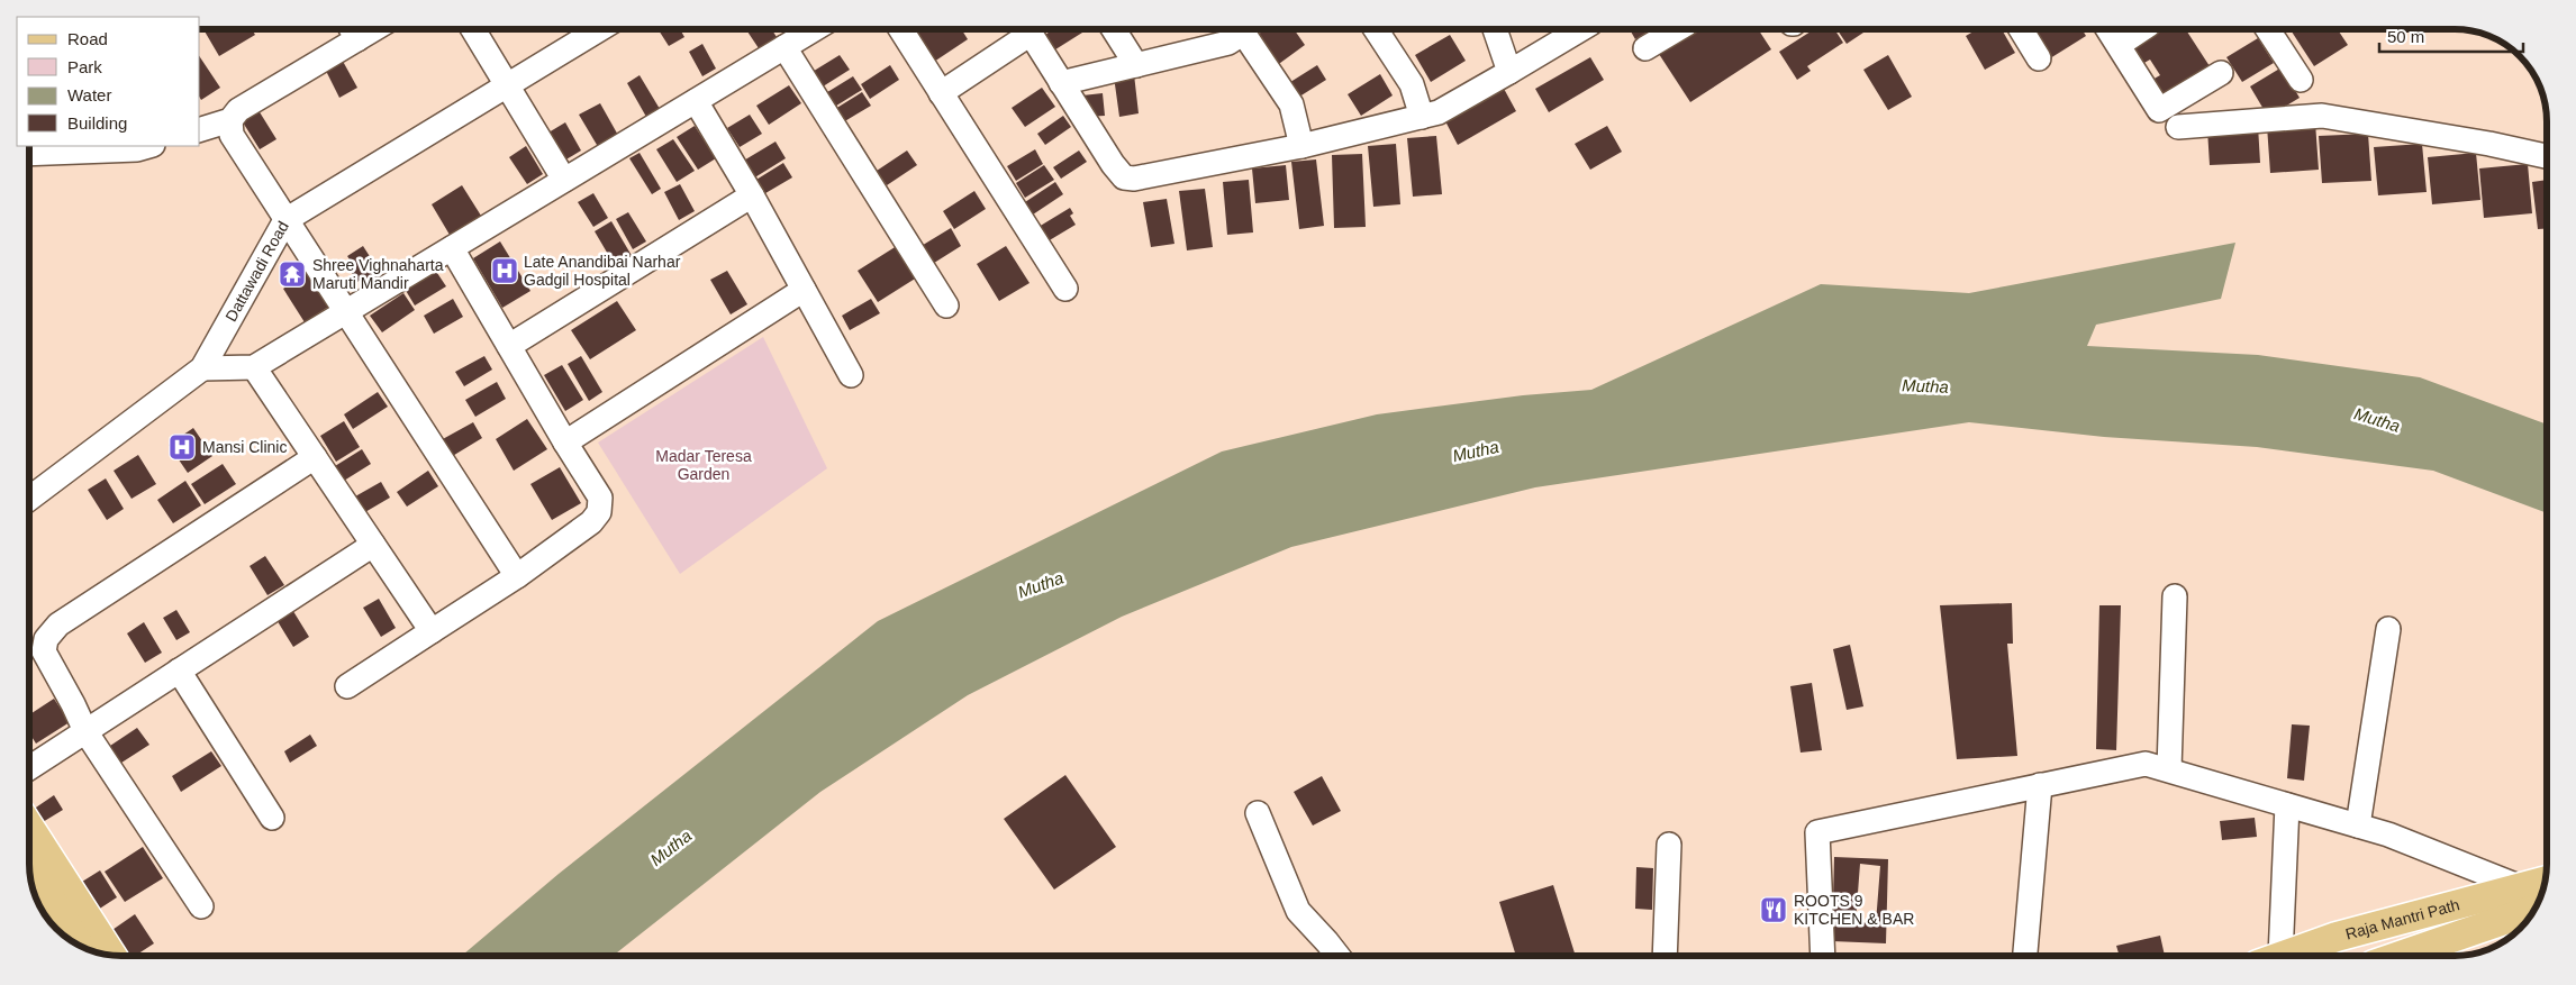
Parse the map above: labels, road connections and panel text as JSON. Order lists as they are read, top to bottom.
{
  "streets": {
    "main road": ["Raja Mantri Path"],
    "street": ["Dattawadi Road"]
  },
  "water": ["Mutha"],
  "parks": ["Madar Teresa Garden"],
  "places": {
    "hospital": ["Late Anandibai Narhar Gadgil Hospital", "Mansi Clinic"],
    "temple": ["Shree Vighnaharta Maruti Mandir"],
    "restaurant": ["ROOTS 9 KITCHEN & BAR"]
  },
  "legend": [
    "Road",
    "Park",
    "Water",
    "Building"
  ],
  "scale_bar": "50 m"
}
